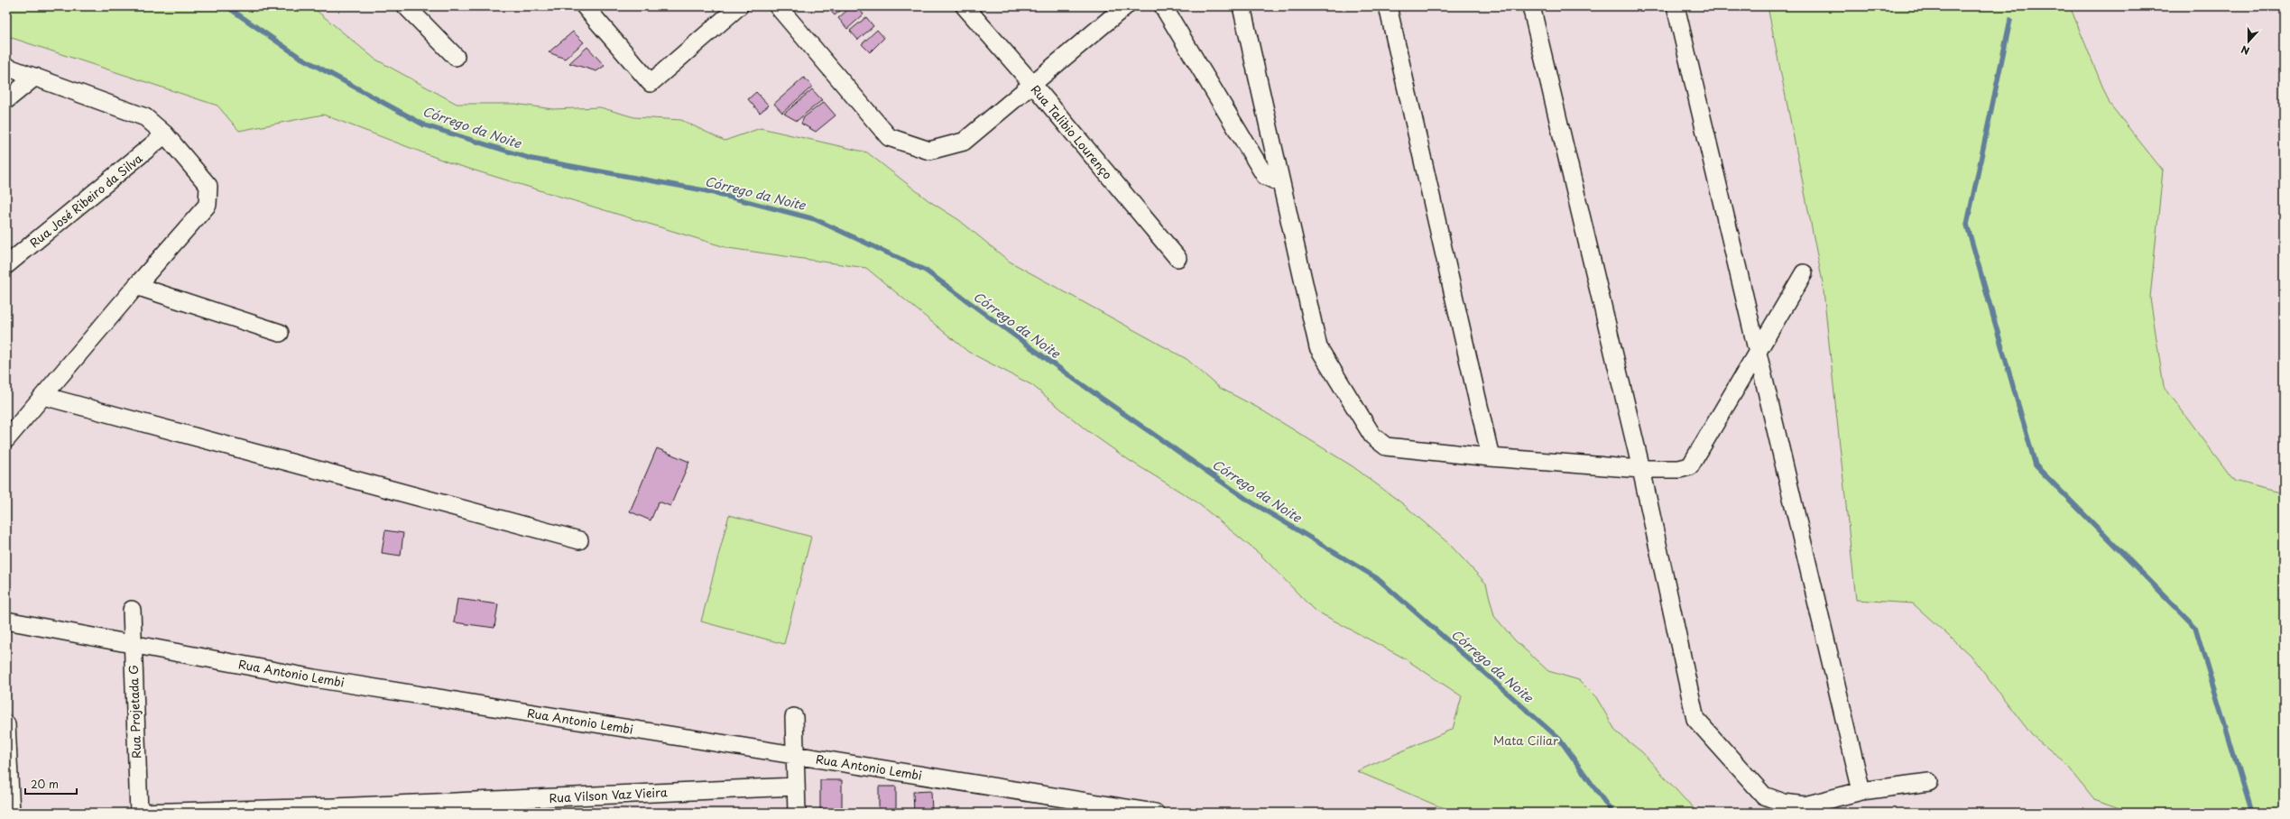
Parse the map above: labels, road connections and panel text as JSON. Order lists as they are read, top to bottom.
{
  "streets": {
    "street": [
      "Rua Talibio Lourenço",
      "Rua José Ribeiro da Silva",
      "Rua Antonio Lembi",
      "Rua Projetada G",
      "Rua Vilson Vaz Vieira"
    ]
  },
  "crossings": [
    ["Rua Antonio Lembi", "Rua Projetada G"],
    ["Rua Projetada G", "Rua Vilson Vaz Vieira"]
  ],
  "water": ["Córrego da Noite"],
  "parks": ["Mata Ciliar"],
  "scale_bar": "20 m",
  "north": "bottom"
}
